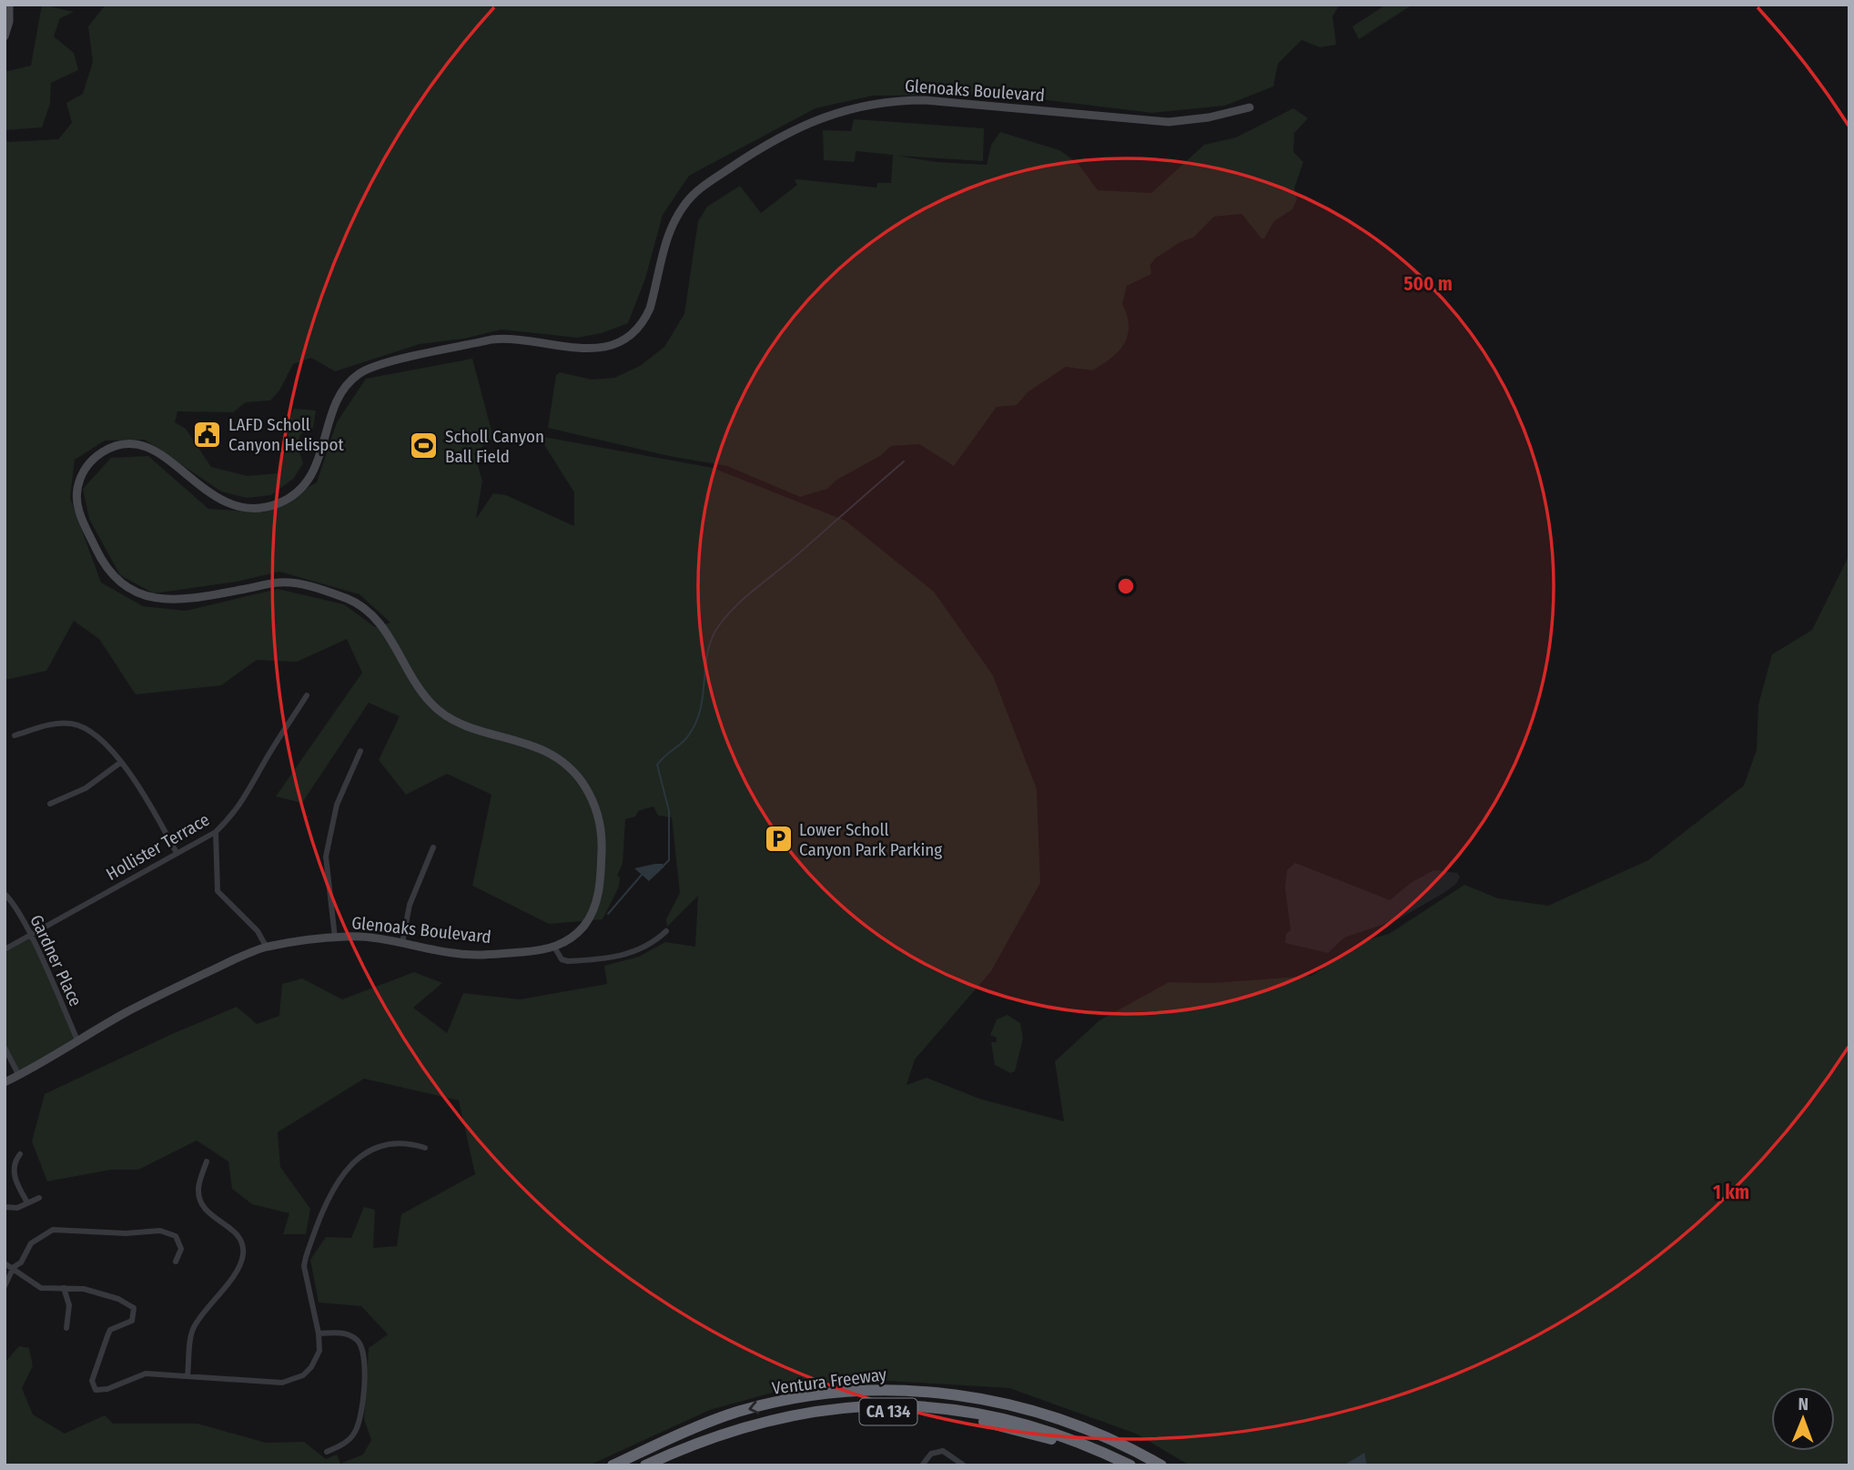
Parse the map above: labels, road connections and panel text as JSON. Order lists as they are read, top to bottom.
{
  "streets": {
    "highway": ["Ventura Freeway", "CA 134"],
    "street": ["Glenoaks Boulevard", "Hollister Terrace", "Gardner Place"]
  },
  "crossings": [
    ["Glenoaks Boulevard", "Gardner Place"],
    ["Hollister Terrace", "Gardner Place"]
  ],
  "places": {
    "public building": ["LAFD Scholl Canyon Helispot"],
    "sports": ["Scholl Canyon Ball Field"],
    "parking": ["Lower Scholl Canyon Park Parking"]
  },
  "north": "top",
  "rings": ["500 m", "1 km"]
}
